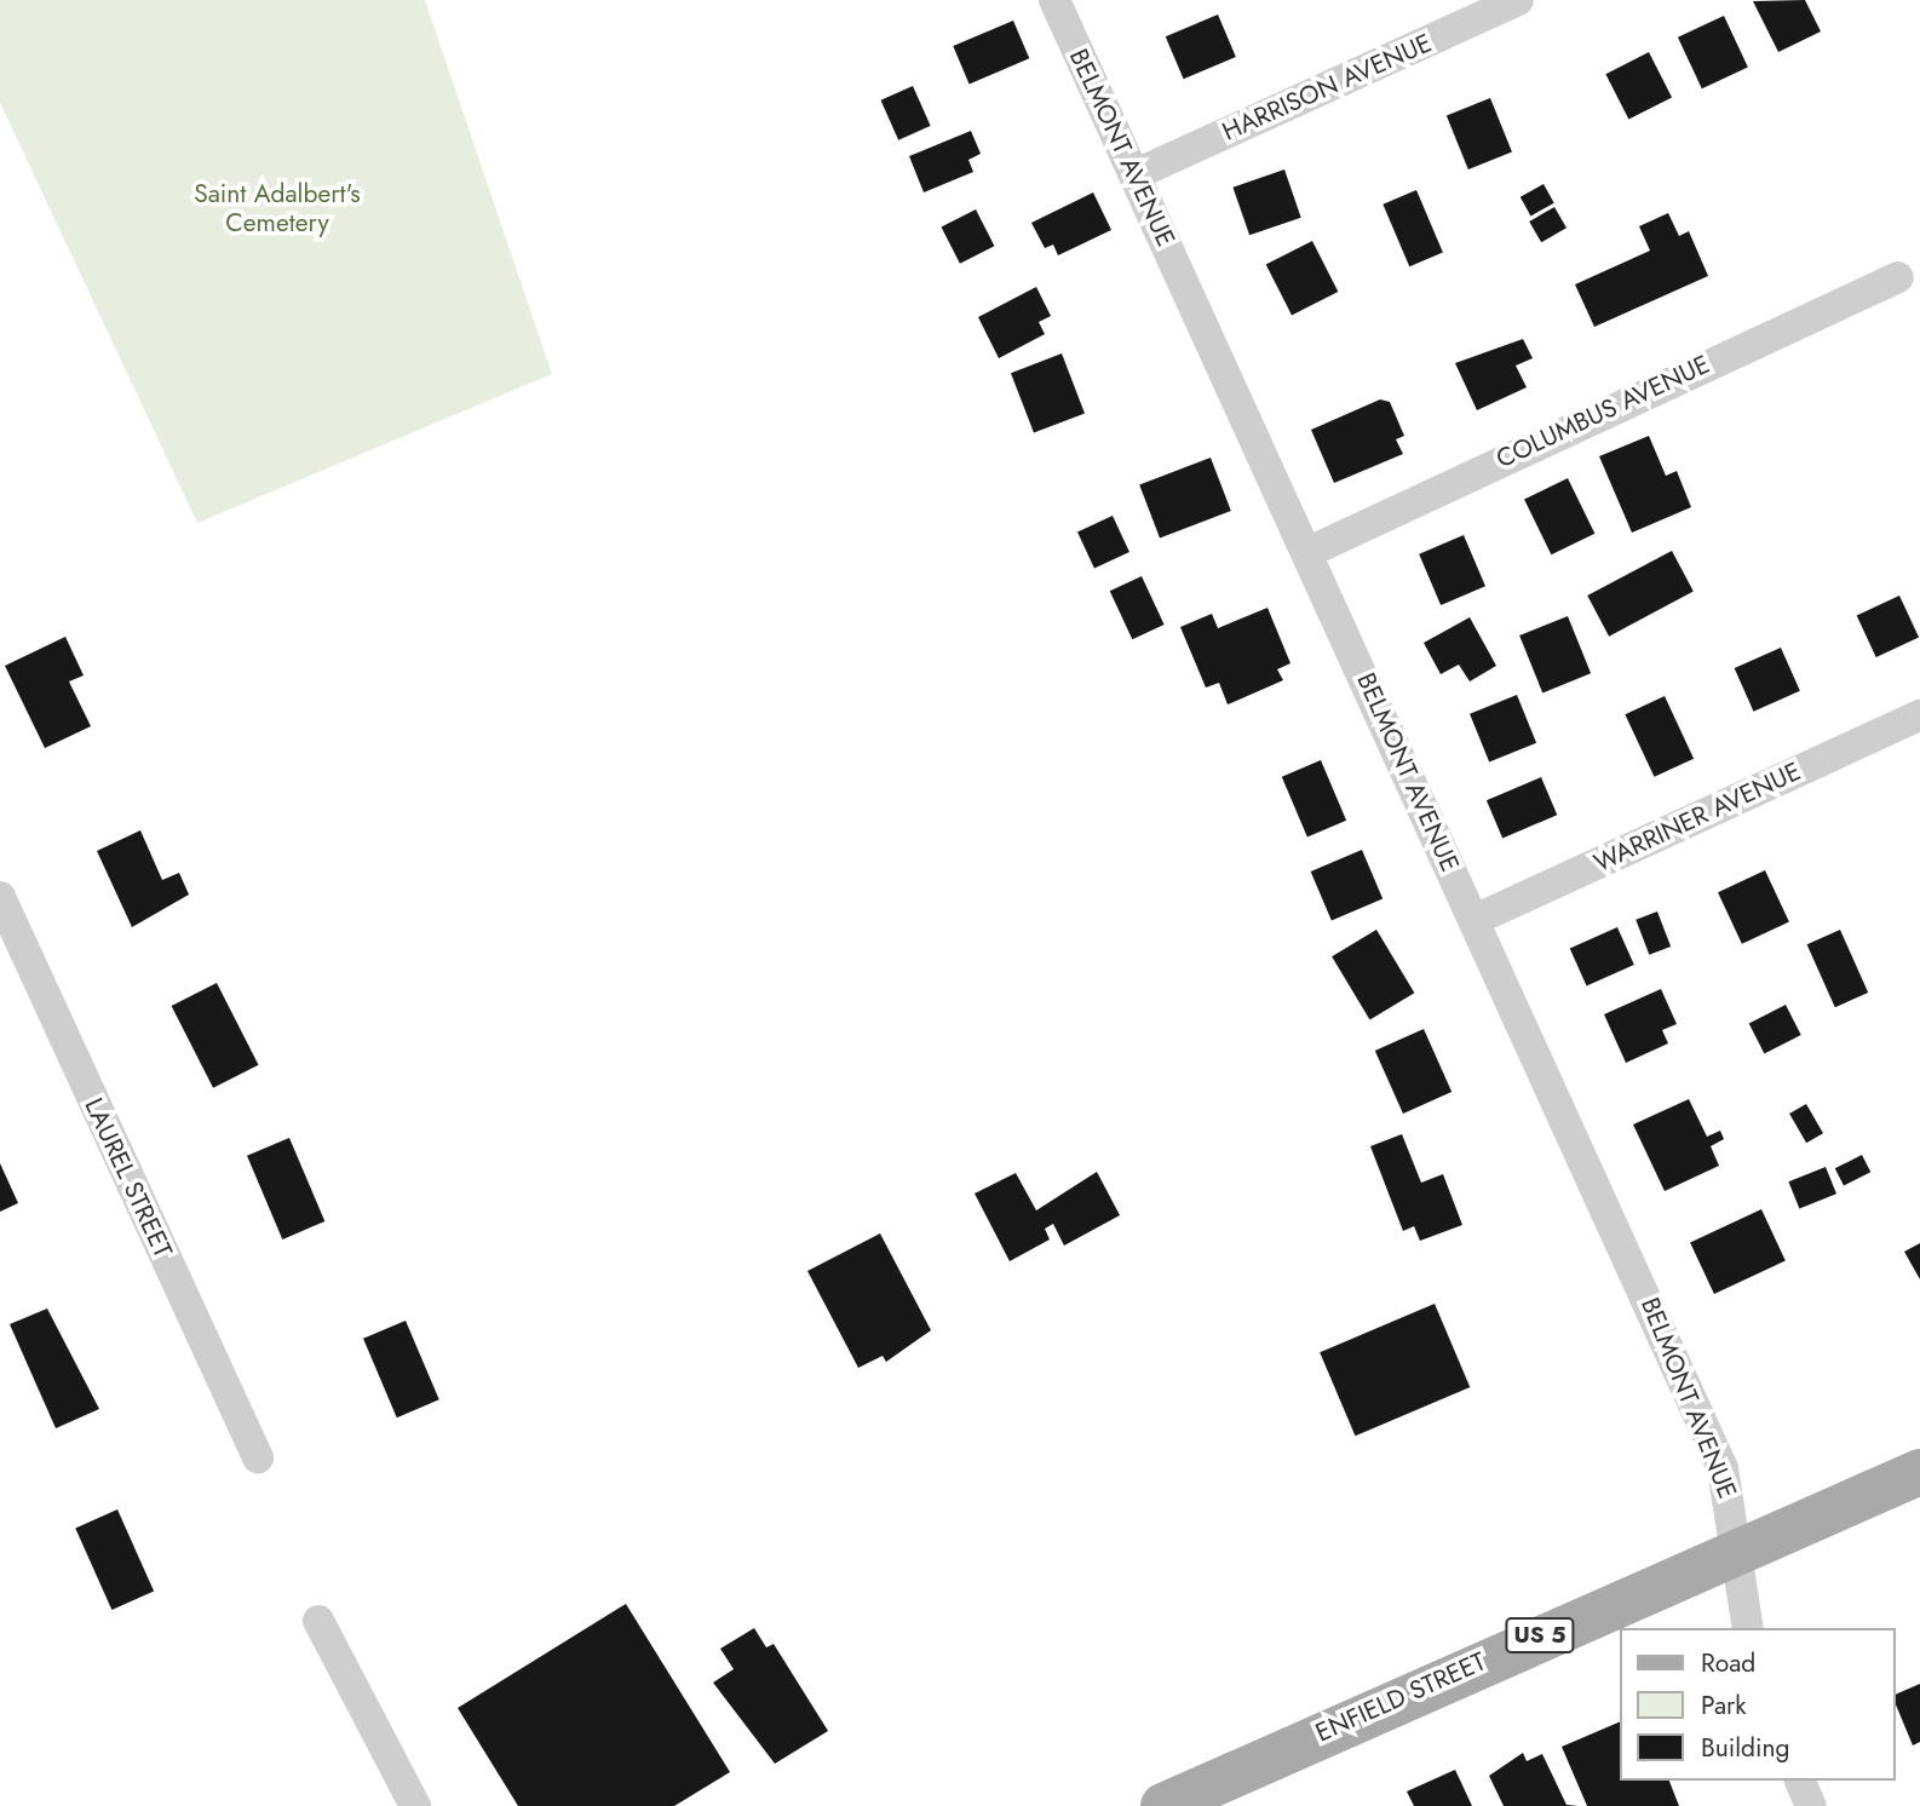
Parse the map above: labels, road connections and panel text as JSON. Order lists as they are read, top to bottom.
{
  "streets": {
    "main road": ["US 5", "ENFIELD STREET"],
    "street": [
      "HARRISON AVENUE",
      "BELMONT AVENUE",
      "COLUMBUS AVENUE",
      "WARRINER AVENUE",
      "LAUREL STREET"
    ]
  },
  "crossings": [
    ["HARRISON AVENUE", "BELMONT AVENUE"],
    ["BELMONT AVENUE", "COLUMBUS AVENUE"],
    ["BELMONT AVENUE", "WARRINER AVENUE"],
    ["BELMONT AVENUE", "ENFIELD STREET"]
  ],
  "parks": ["Saint Adalbert's Cemetery"],
  "legend": ["Road", "Park", "Building"]
}
